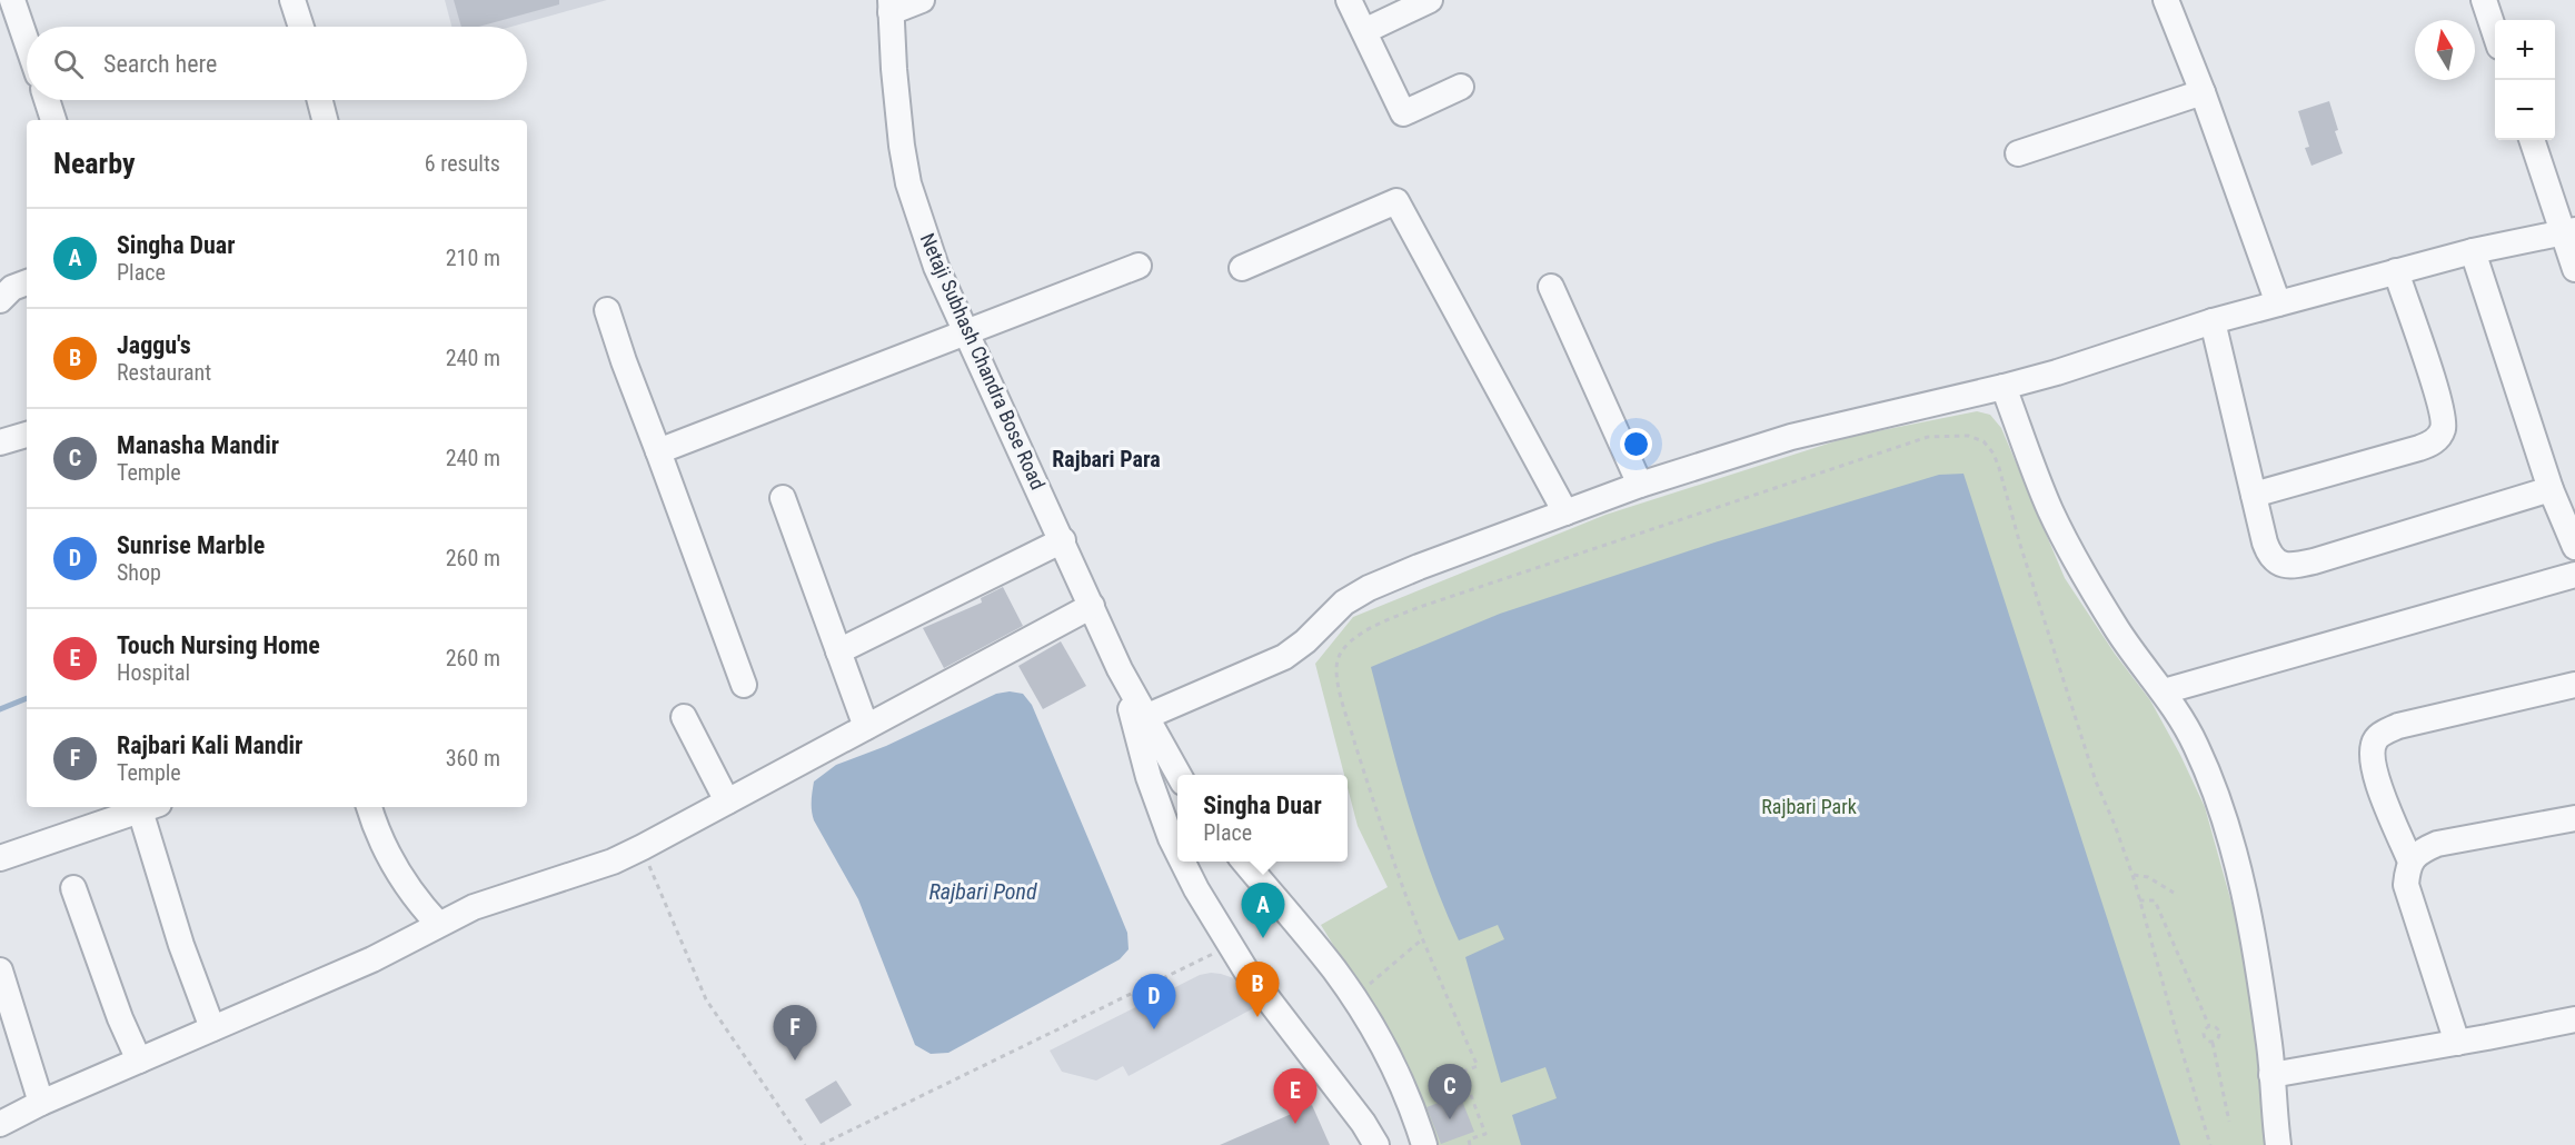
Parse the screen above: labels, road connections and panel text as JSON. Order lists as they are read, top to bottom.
{
  "streets": {
    "street": ["Netaji Subhash Chandra Bose Road"]
  },
  "districts": ["Rajbari Para"],
  "water": ["Rajbari Pond"],
  "parks": ["Rajbari Park"],
  "north": "top",
  "page": {
    "map_buttons": ["+", "−"],
    "search": "Search here",
    "heading": ["Nearby", "6 results"],
    "list": [
      {
        "mark": "A",
        "name": "Singha Duar",
        "note": "Place",
        "value": "210 m"
      },
      {
        "mark": "B",
        "name": "Jaggu's",
        "note": "Restaurant",
        "value": "240 m"
      },
      {
        "mark": "C",
        "name": "Manasha Mandir",
        "note": "Temple",
        "value": "240 m"
      },
      {
        "mark": "D",
        "name": "Sunrise Marble",
        "note": "Shop",
        "value": "260 m"
      },
      {
        "mark": "E",
        "name": "Touch Nursing Home",
        "note": "Hospital",
        "value": "260 m"
      },
      {
        "mark": "F",
        "name": "Rajbari Kali Mandir",
        "note": "Temple",
        "value": "360 m"
      }
    ],
    "popup": ["Singha Duar", "Place"],
    "pins": [
      "A",
      "B",
      "D",
      "F",
      "C",
      "E"
    ]
  }
}
